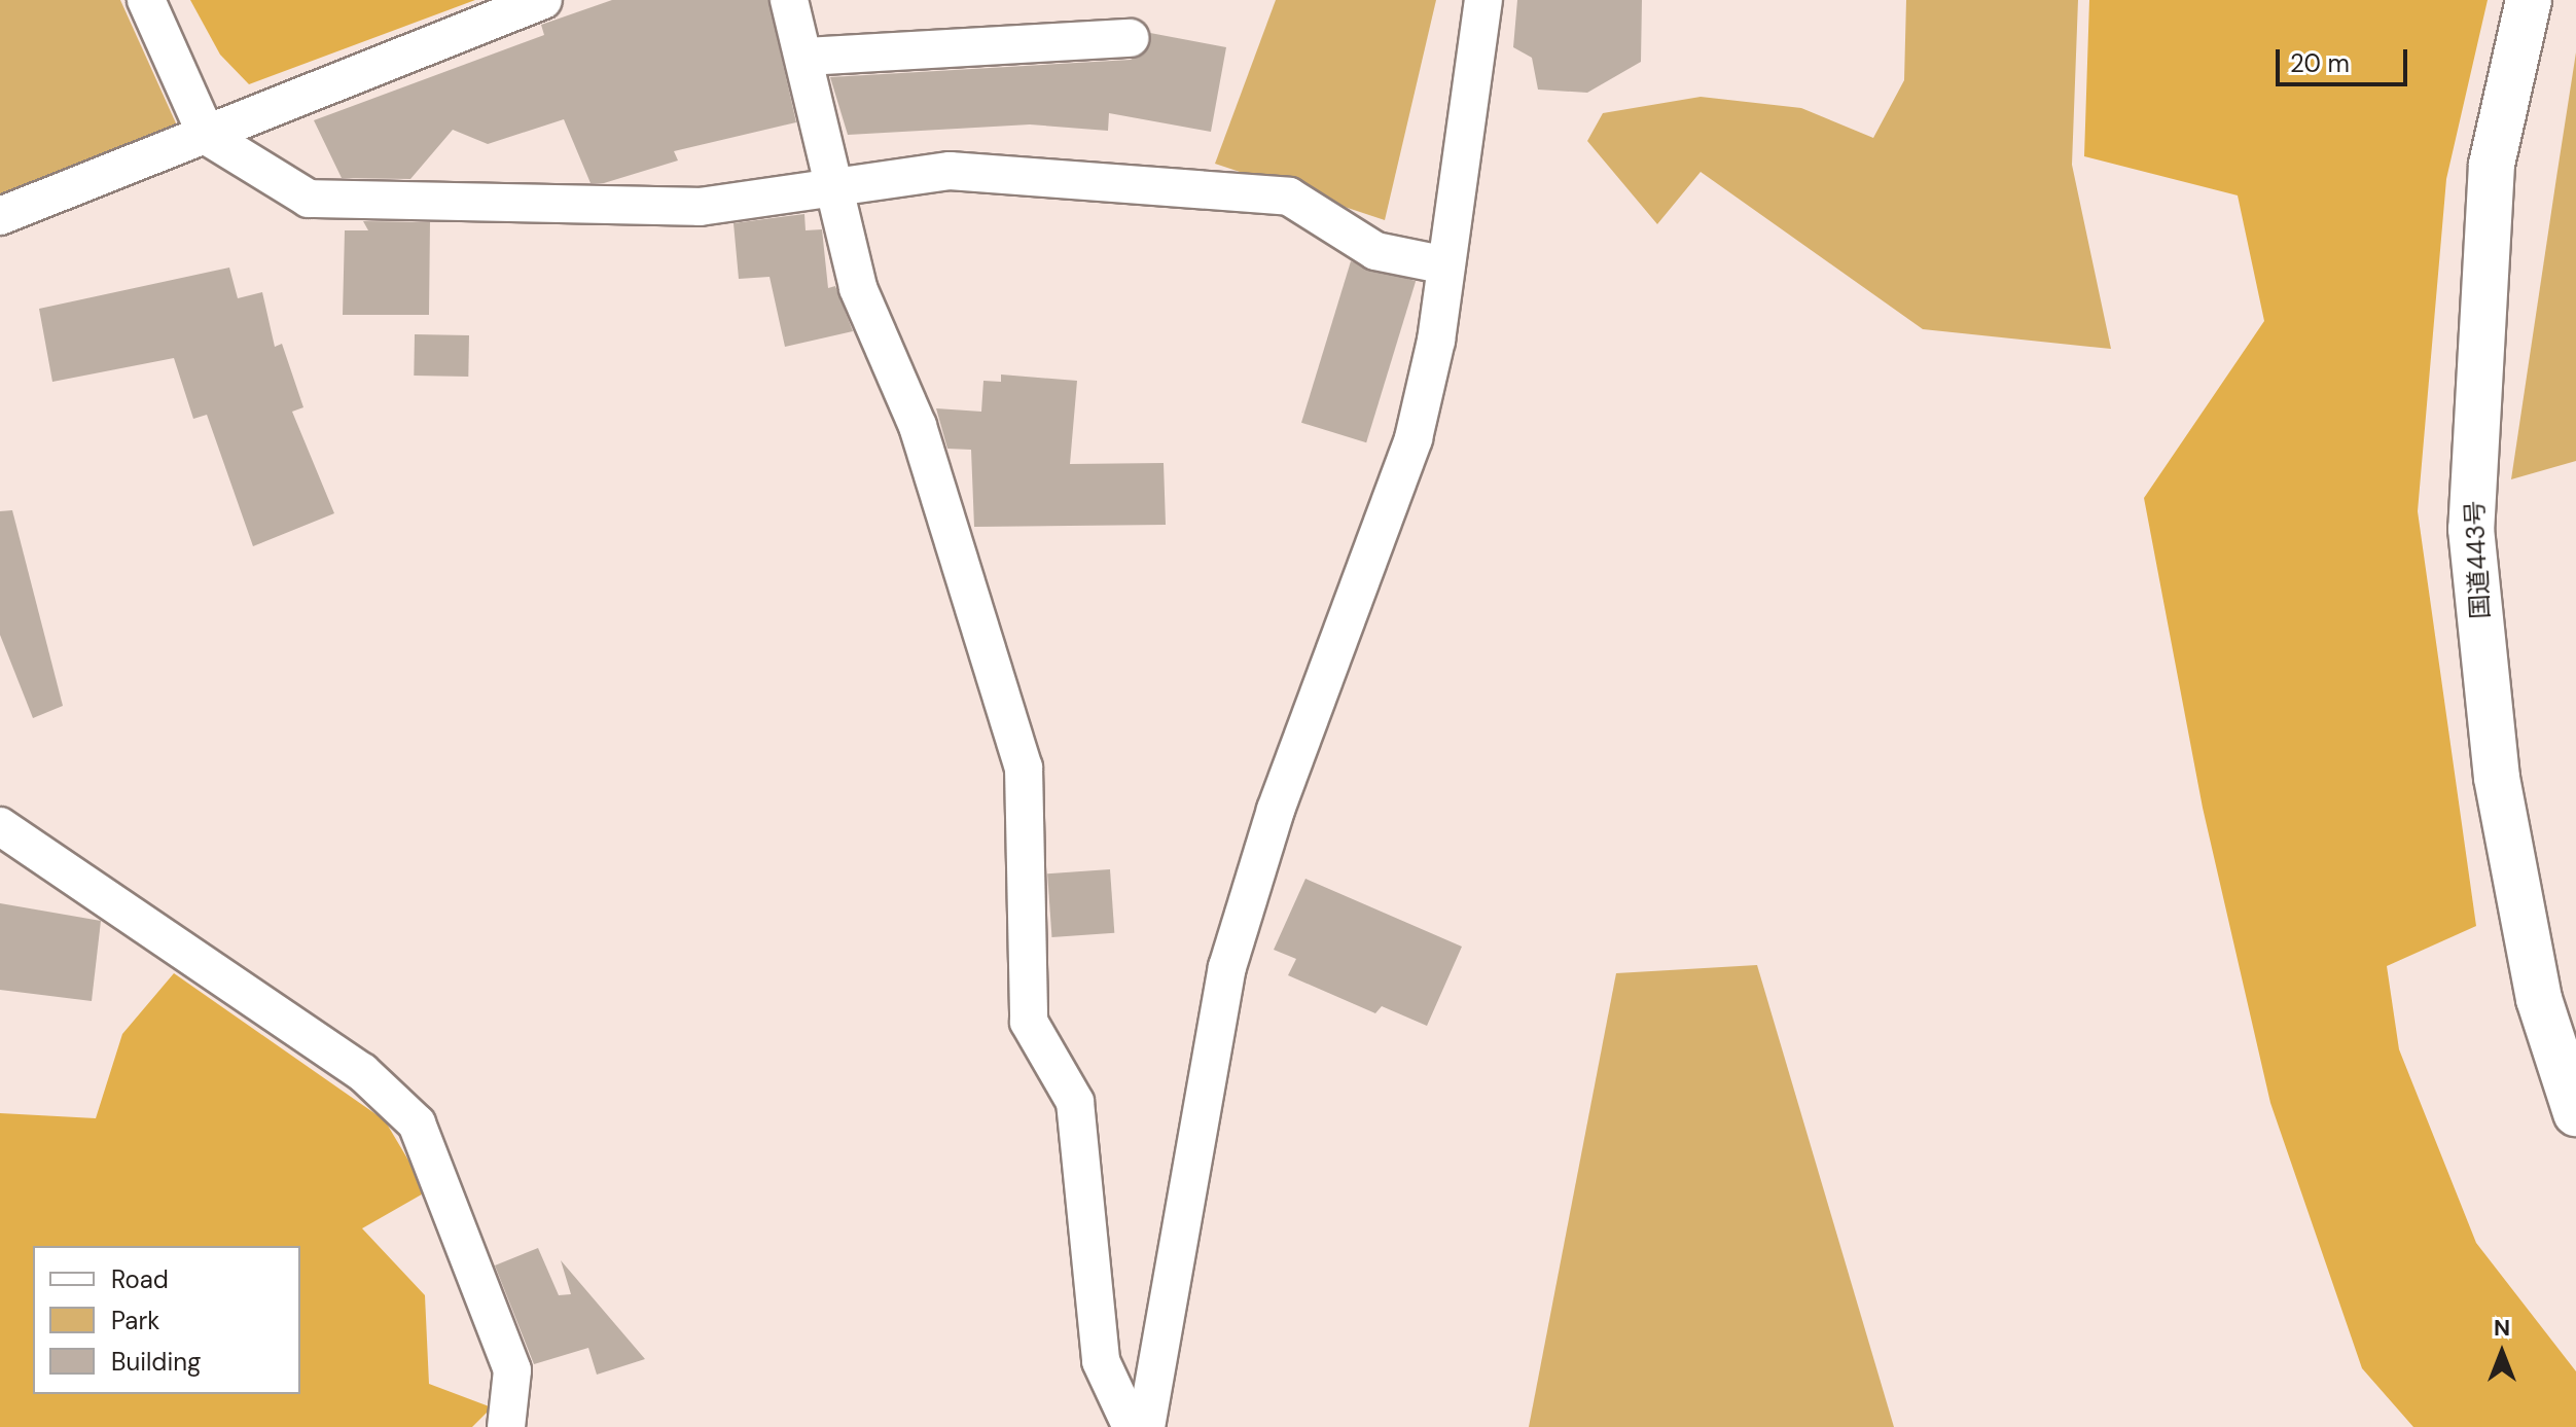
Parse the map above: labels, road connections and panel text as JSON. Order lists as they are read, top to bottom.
{
  "streets": {
    "highway": ["国道443号"]
  },
  "legend": ["Road", "Park", "Building"],
  "scale_bar": "20 m",
  "north": "top"
}
